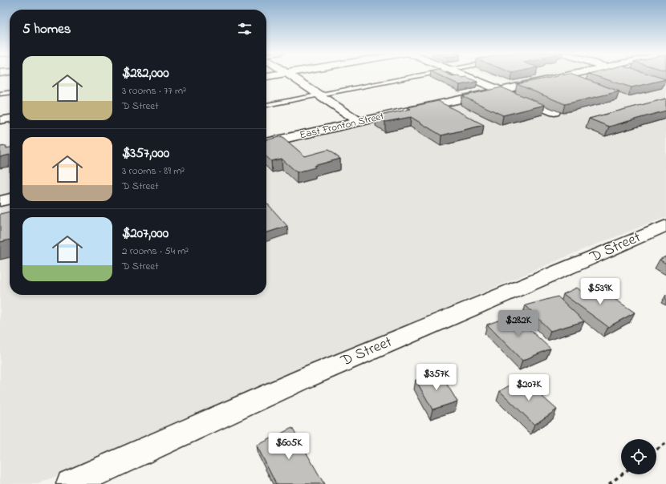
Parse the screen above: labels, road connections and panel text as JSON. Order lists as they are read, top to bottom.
{
  "streets": {
    "street": ["East Fronton Street", "D Street"]
  },
  "page": {
    "heading": "5 homes",
    "list": [
      {
        "name": "$282,000",
        "note": "3 rooms · 77 m² · D Street"
      },
      {
        "name": "$357,000",
        "note": "3 rooms · 89 m² · D Street"
      },
      {
        "name": "$207,000",
        "note": "2 rooms · 54 m² · D Street"
      }
    ],
    "price": [
      "$539K",
      "$282K",
      "$357K",
      "$207K",
      "$605K"
    ]
  }
}
